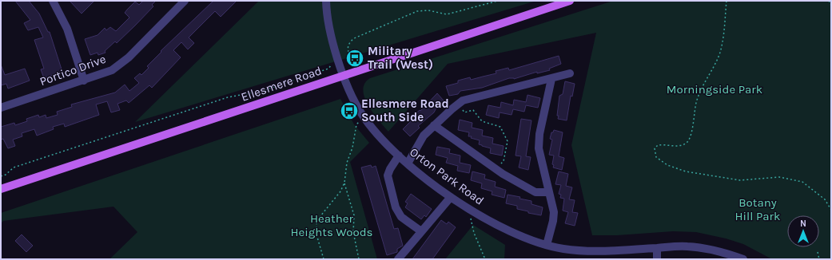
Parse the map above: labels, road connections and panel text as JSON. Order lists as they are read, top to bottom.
{
  "streets": {
    "main road": ["Ellesmere Road"],
    "street": ["Portico Drive", "Orton Park Road"]
  },
  "crossings": [
    ["Ellesmere Road", "Orton Park Road"]
  ],
  "parks": ["Morningside Park", "Botany Hill Park", "Heather Heights Woods"],
  "places": {
    "bus stop": ["Military Trail (West)", "Ellesmere Road South Side"]
  },
  "north": "top"
}
